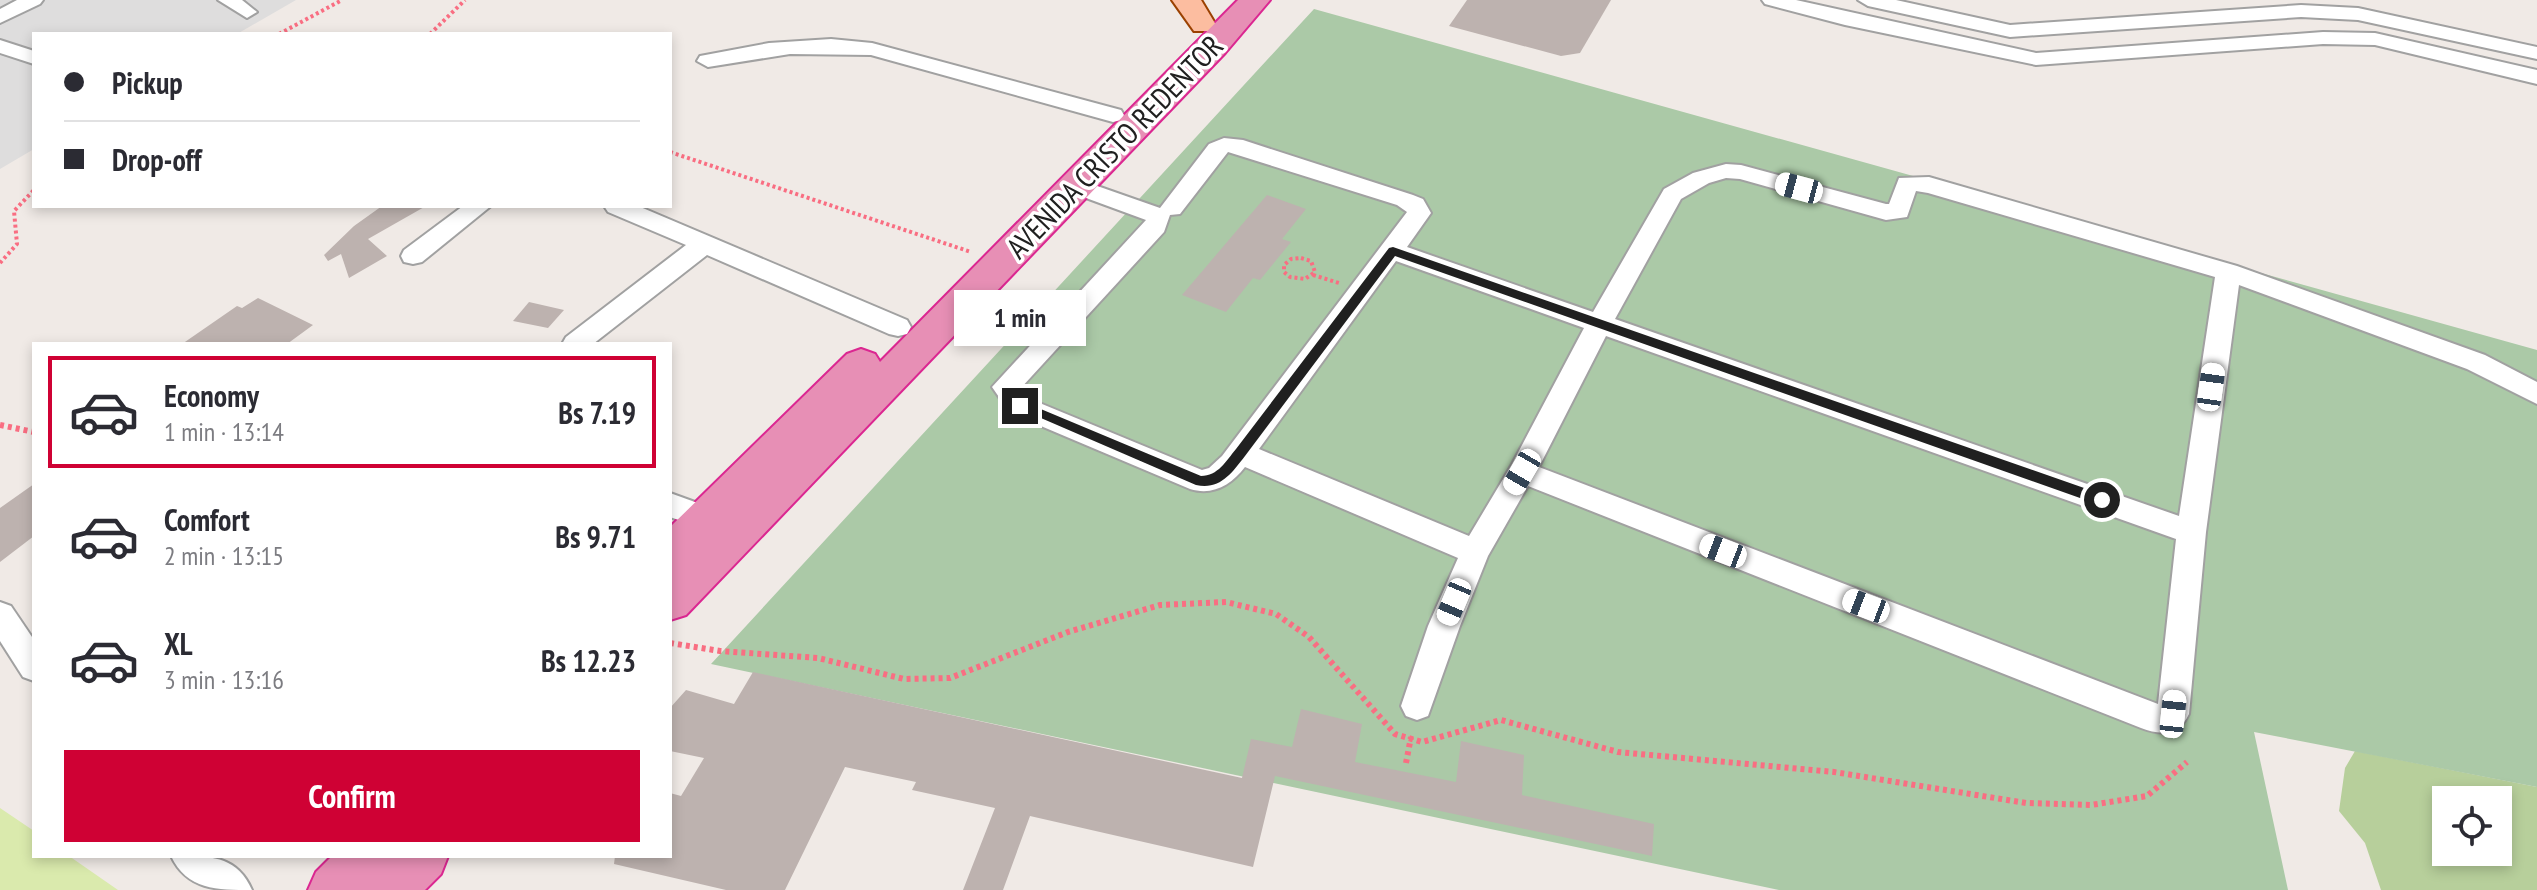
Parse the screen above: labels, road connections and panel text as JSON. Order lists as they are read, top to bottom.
{
  "streets": {
    "highway": ["AVENIDA CRISTO REDENTOR"]
  },
  "page": {
    "banner": ["Pickup", "Drop-off"],
    "bubble": "1 min",
    "list": [
      {
        "name": "Economy",
        "note": "1 min · 13:14",
        "value": "Bs 7.19"
      },
      {
        "name": "Comfort",
        "note": "2 min · 13:15",
        "value": "Bs 9.71"
      },
      {
        "name": "XL",
        "note": "3 min · 13:16",
        "value": "Bs 12.23"
      }
    ],
    "buttons": "Confirm"
  }
}
